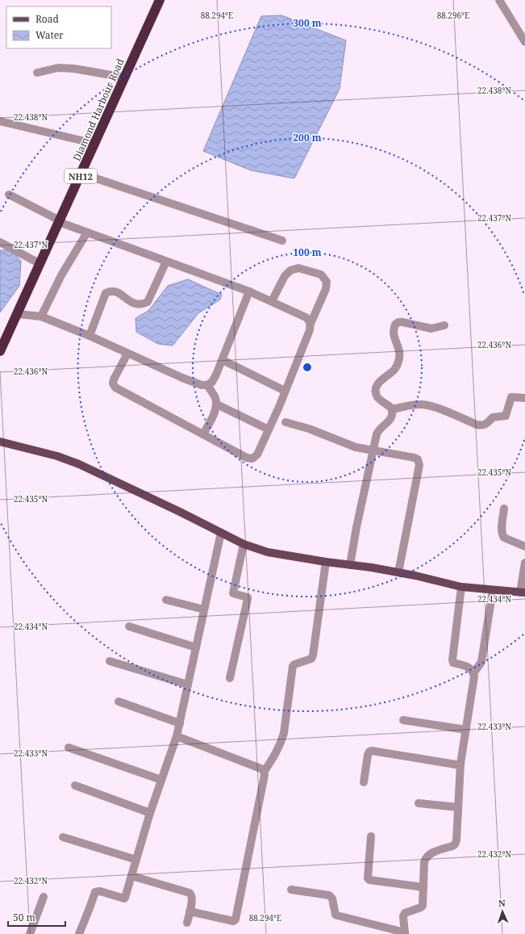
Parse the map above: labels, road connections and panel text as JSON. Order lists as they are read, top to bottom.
{
  "streets": {
    "highway": ["Diamond Harbour Road", "NH12"]
  },
  "legend": ["Road", "Water"],
  "scale_bar": "50 m",
  "north": "top",
  "coordinates": [
    "88.294°E",
    "88.296°E",
    "22.438°N",
    "22.437°N",
    "22.436°N",
    "22.435°N",
    "22.434°N",
    "22.433°N",
    "22.432°N"
  ],
  "rings": ["300 m", "200 m", "100 m"]
}
